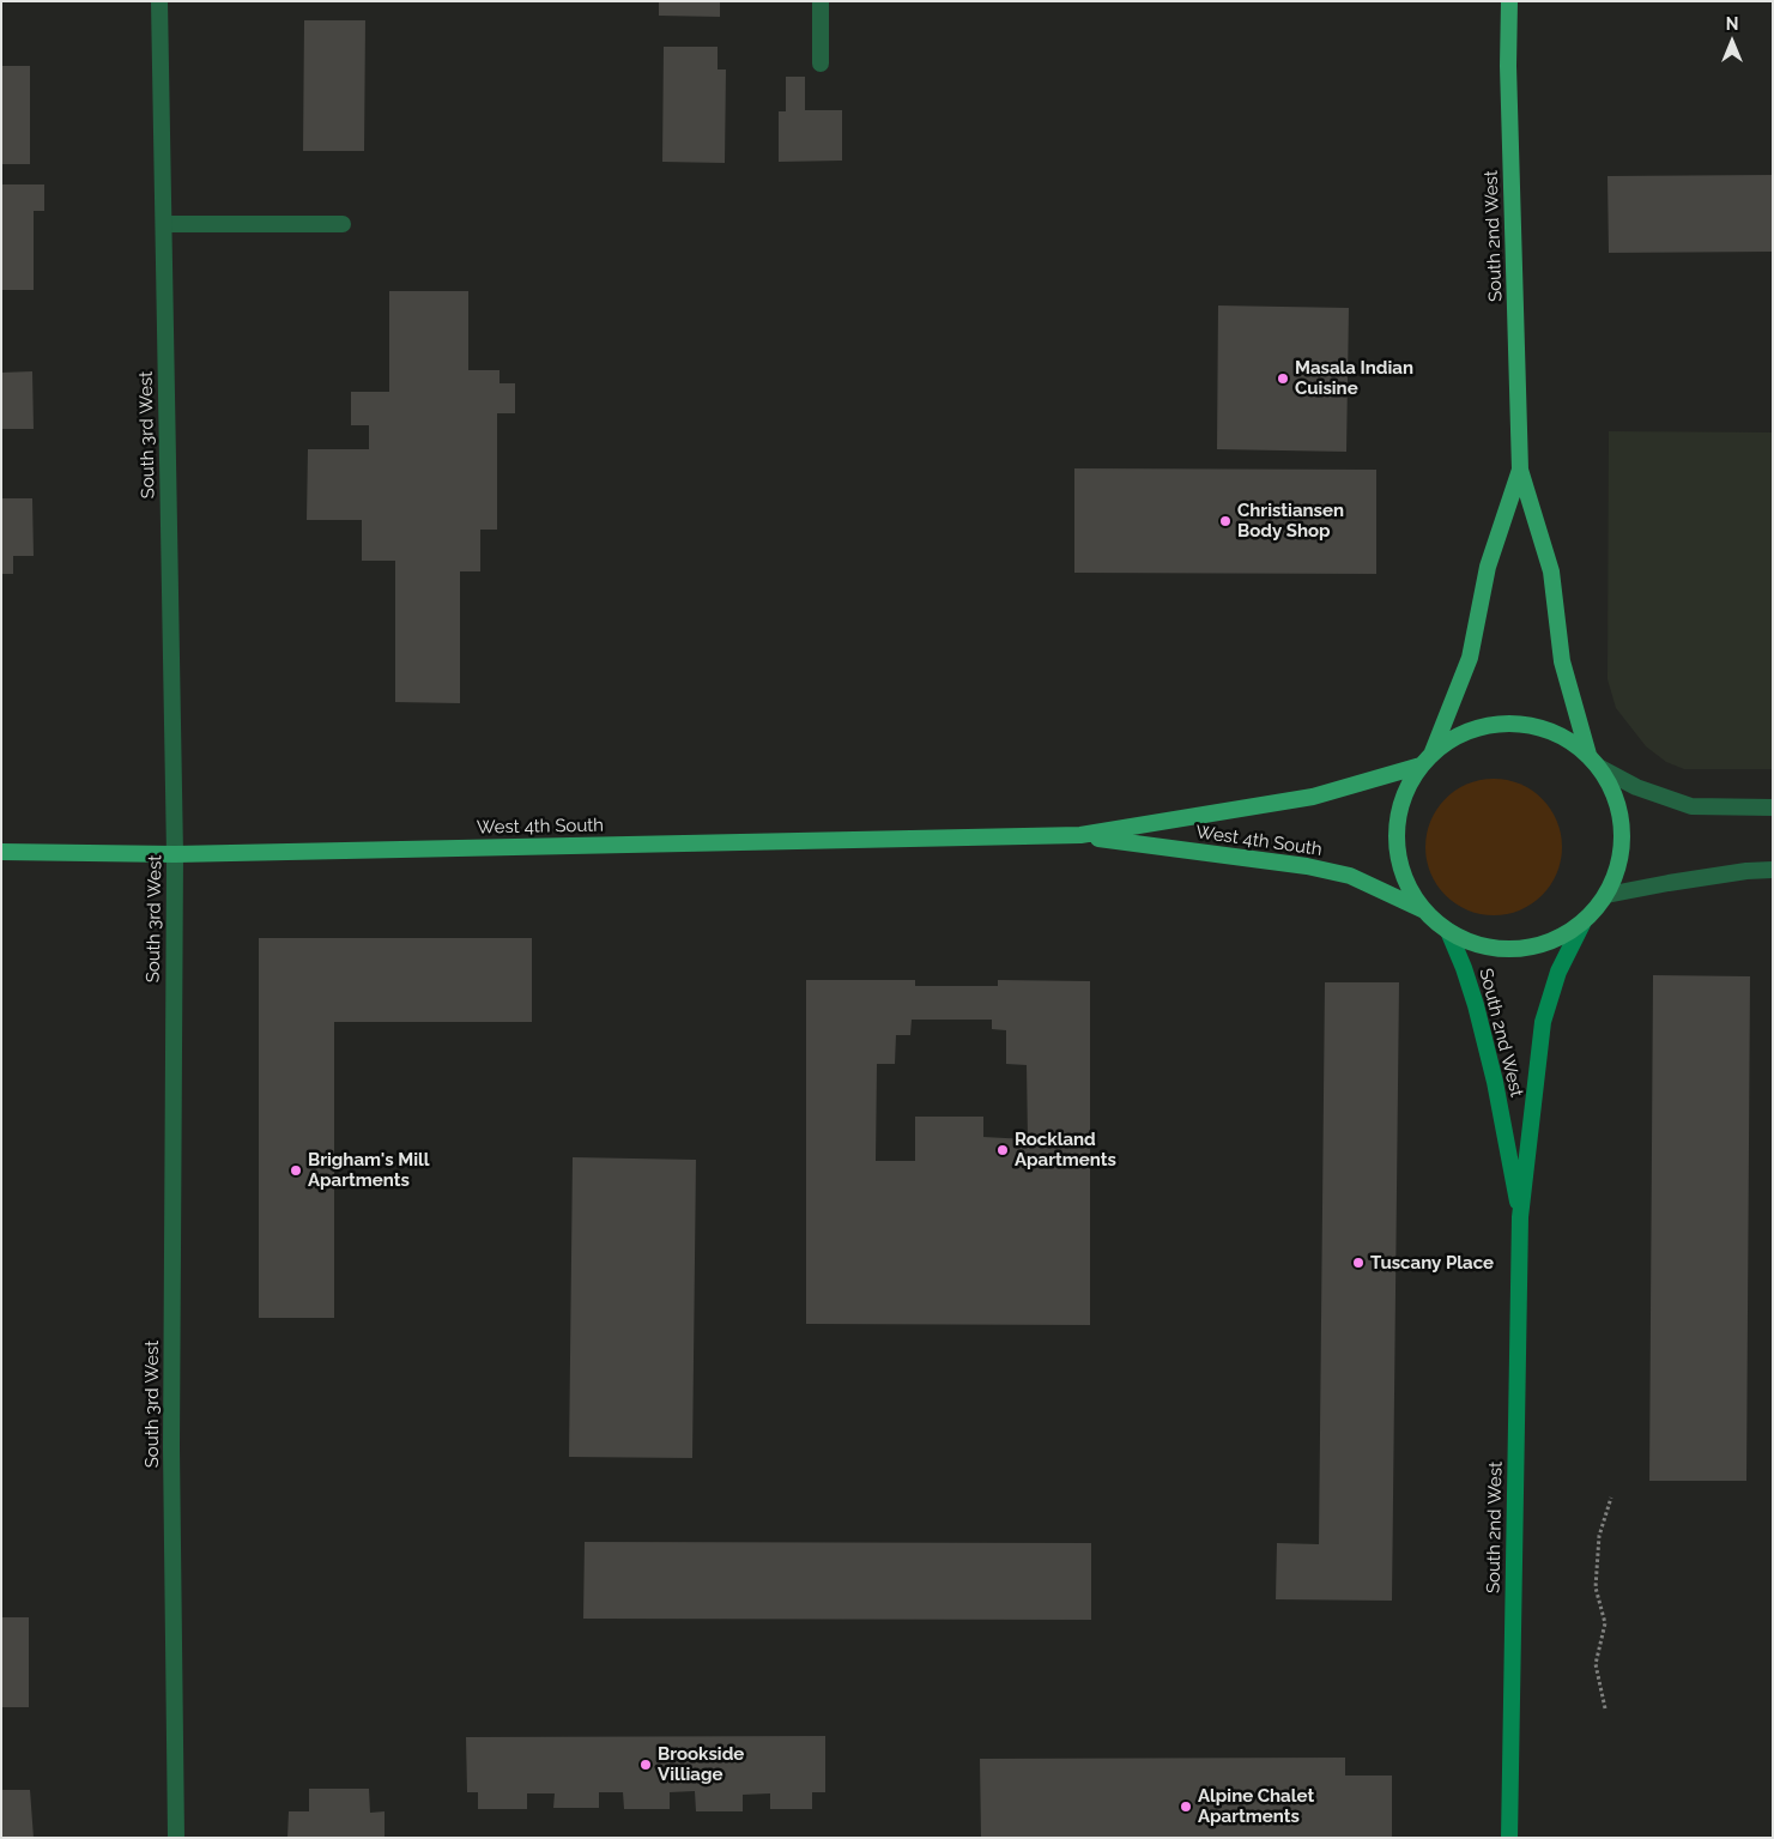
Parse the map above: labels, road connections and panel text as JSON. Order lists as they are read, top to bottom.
{
  "streets": {
    "main road": ["South 2nd West", "West 4th South"],
    "street": ["South 3rd West"]
  },
  "crossings": [
    ["South 2nd West", "West 4th South"],
    ["South 3rd West", "West 4th South"]
  ],
  "places": [
    "Masala Indian Cuisine",
    "Christiansen Body Shop",
    "Rockland Apartments",
    "Brigham's Mill Apartments",
    "Tuscany Place",
    "Brookside Villiage",
    "Alpine Chalet Apartments"
  ],
  "north": "top"
}
